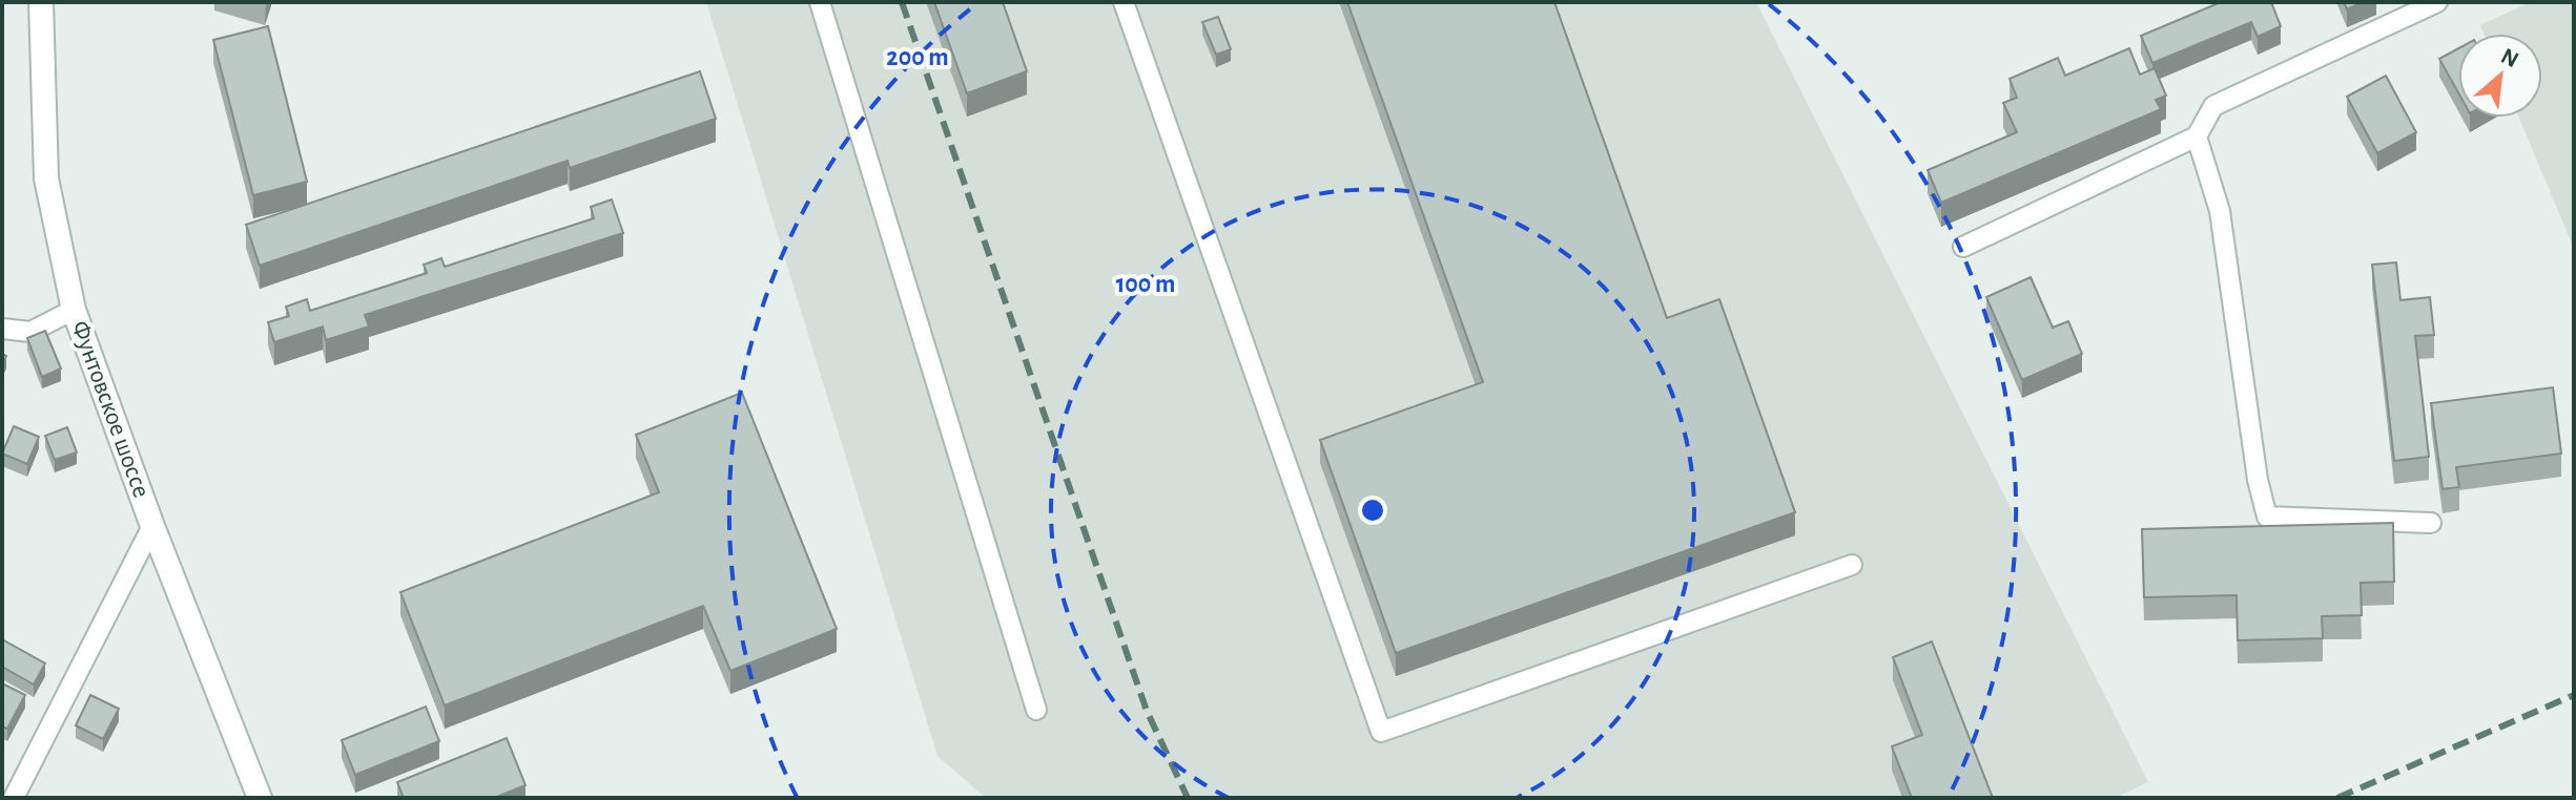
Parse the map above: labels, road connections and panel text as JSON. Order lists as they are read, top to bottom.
{
  "streets": {
    "street": ["Фунтовское шоссе"]
  },
  "north": "top right",
  "rings": ["200 m", "100 m"]
}
